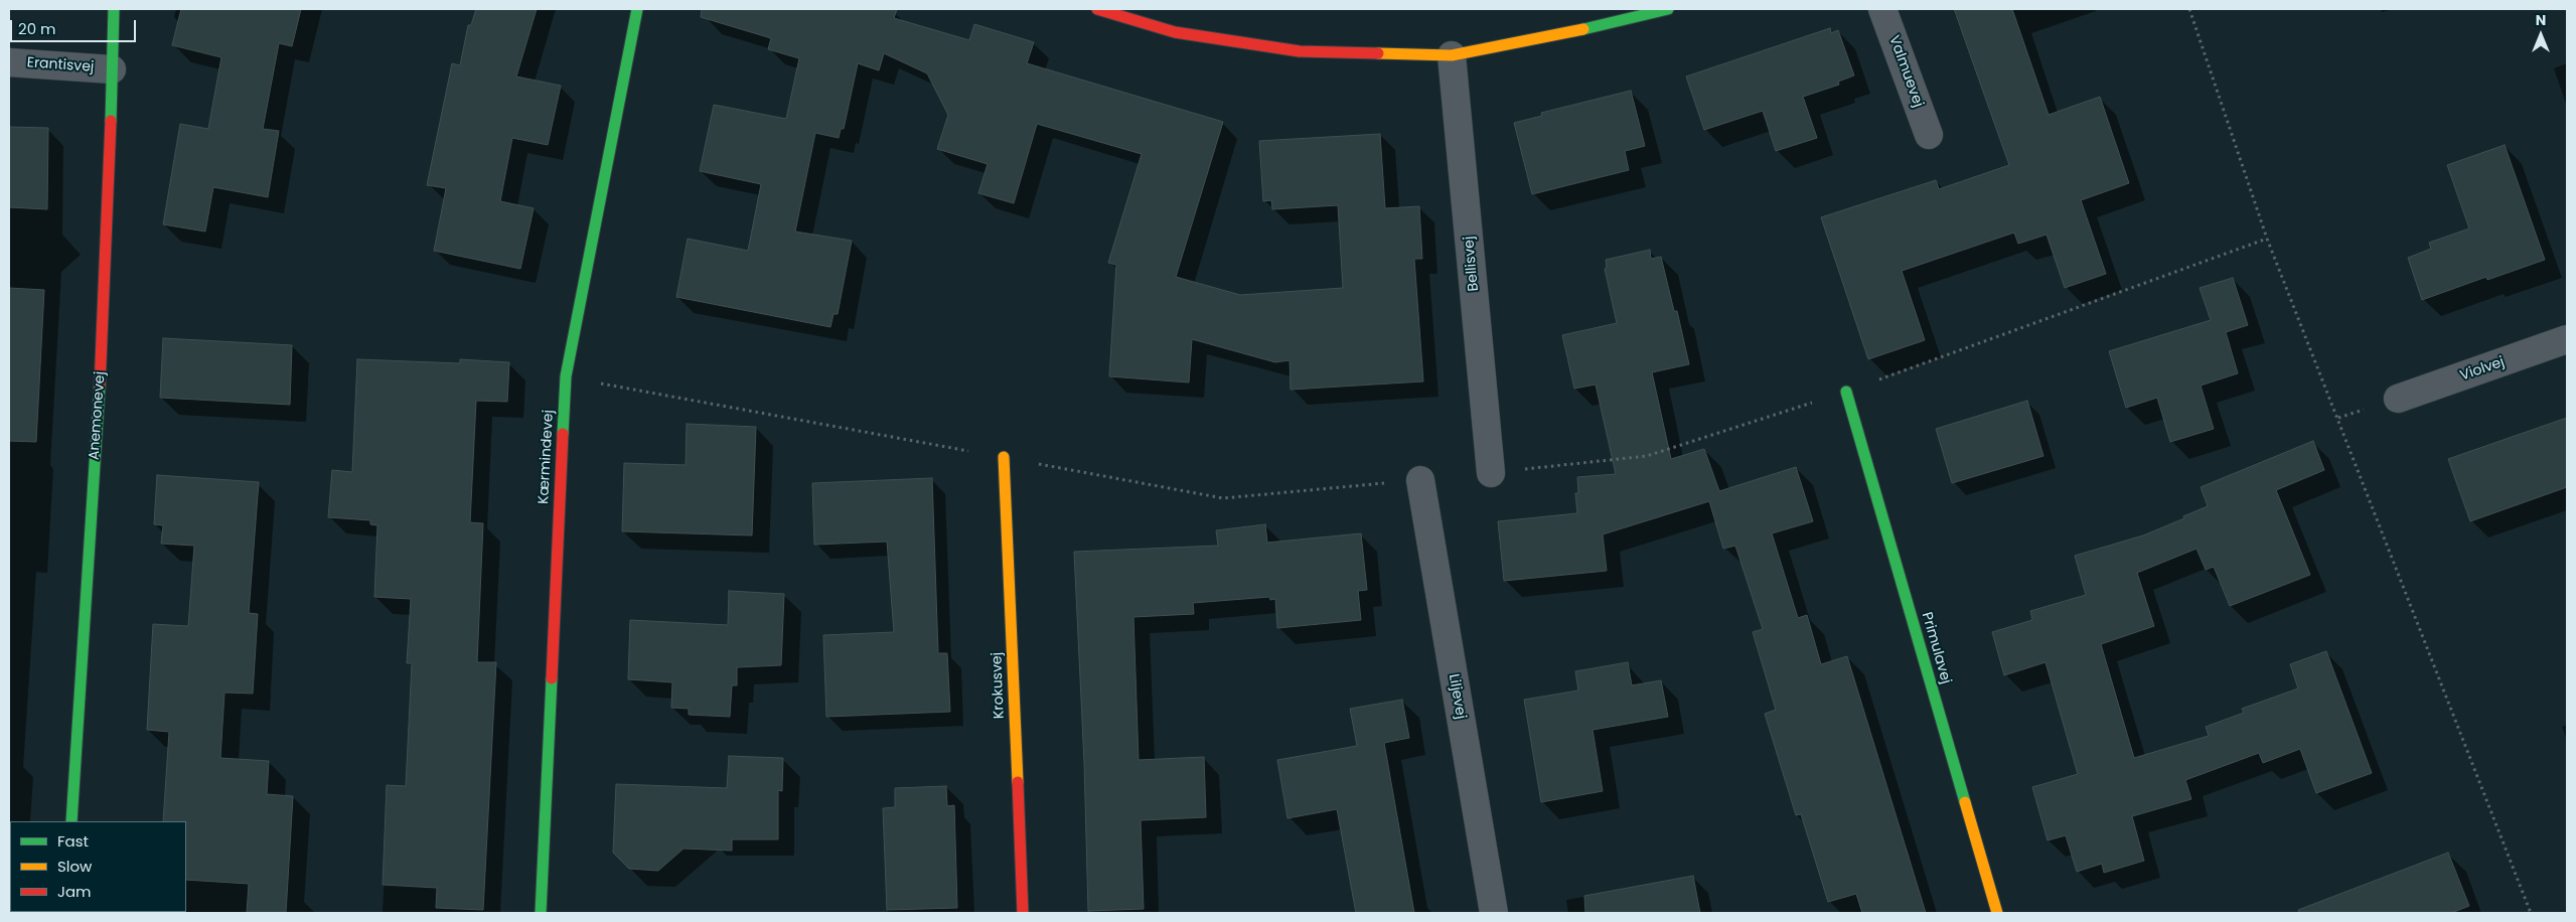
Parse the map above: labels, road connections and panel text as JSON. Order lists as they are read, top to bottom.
{
  "streets": {
    "street": [
      "Erantisvej",
      "Valmuevej",
      "Bellisvej",
      "Violvej",
      "Anemonevej",
      "Kærmindevej",
      "Primulavej",
      "Krokusvej",
      "Liljevej"
    ]
  },
  "crossings": [
    ["Erantisvej", "Anemonevej"]
  ],
  "legend": ["Fast", "Slow", "Jam"],
  "scale_bar": "20 m",
  "north": "top"
}
